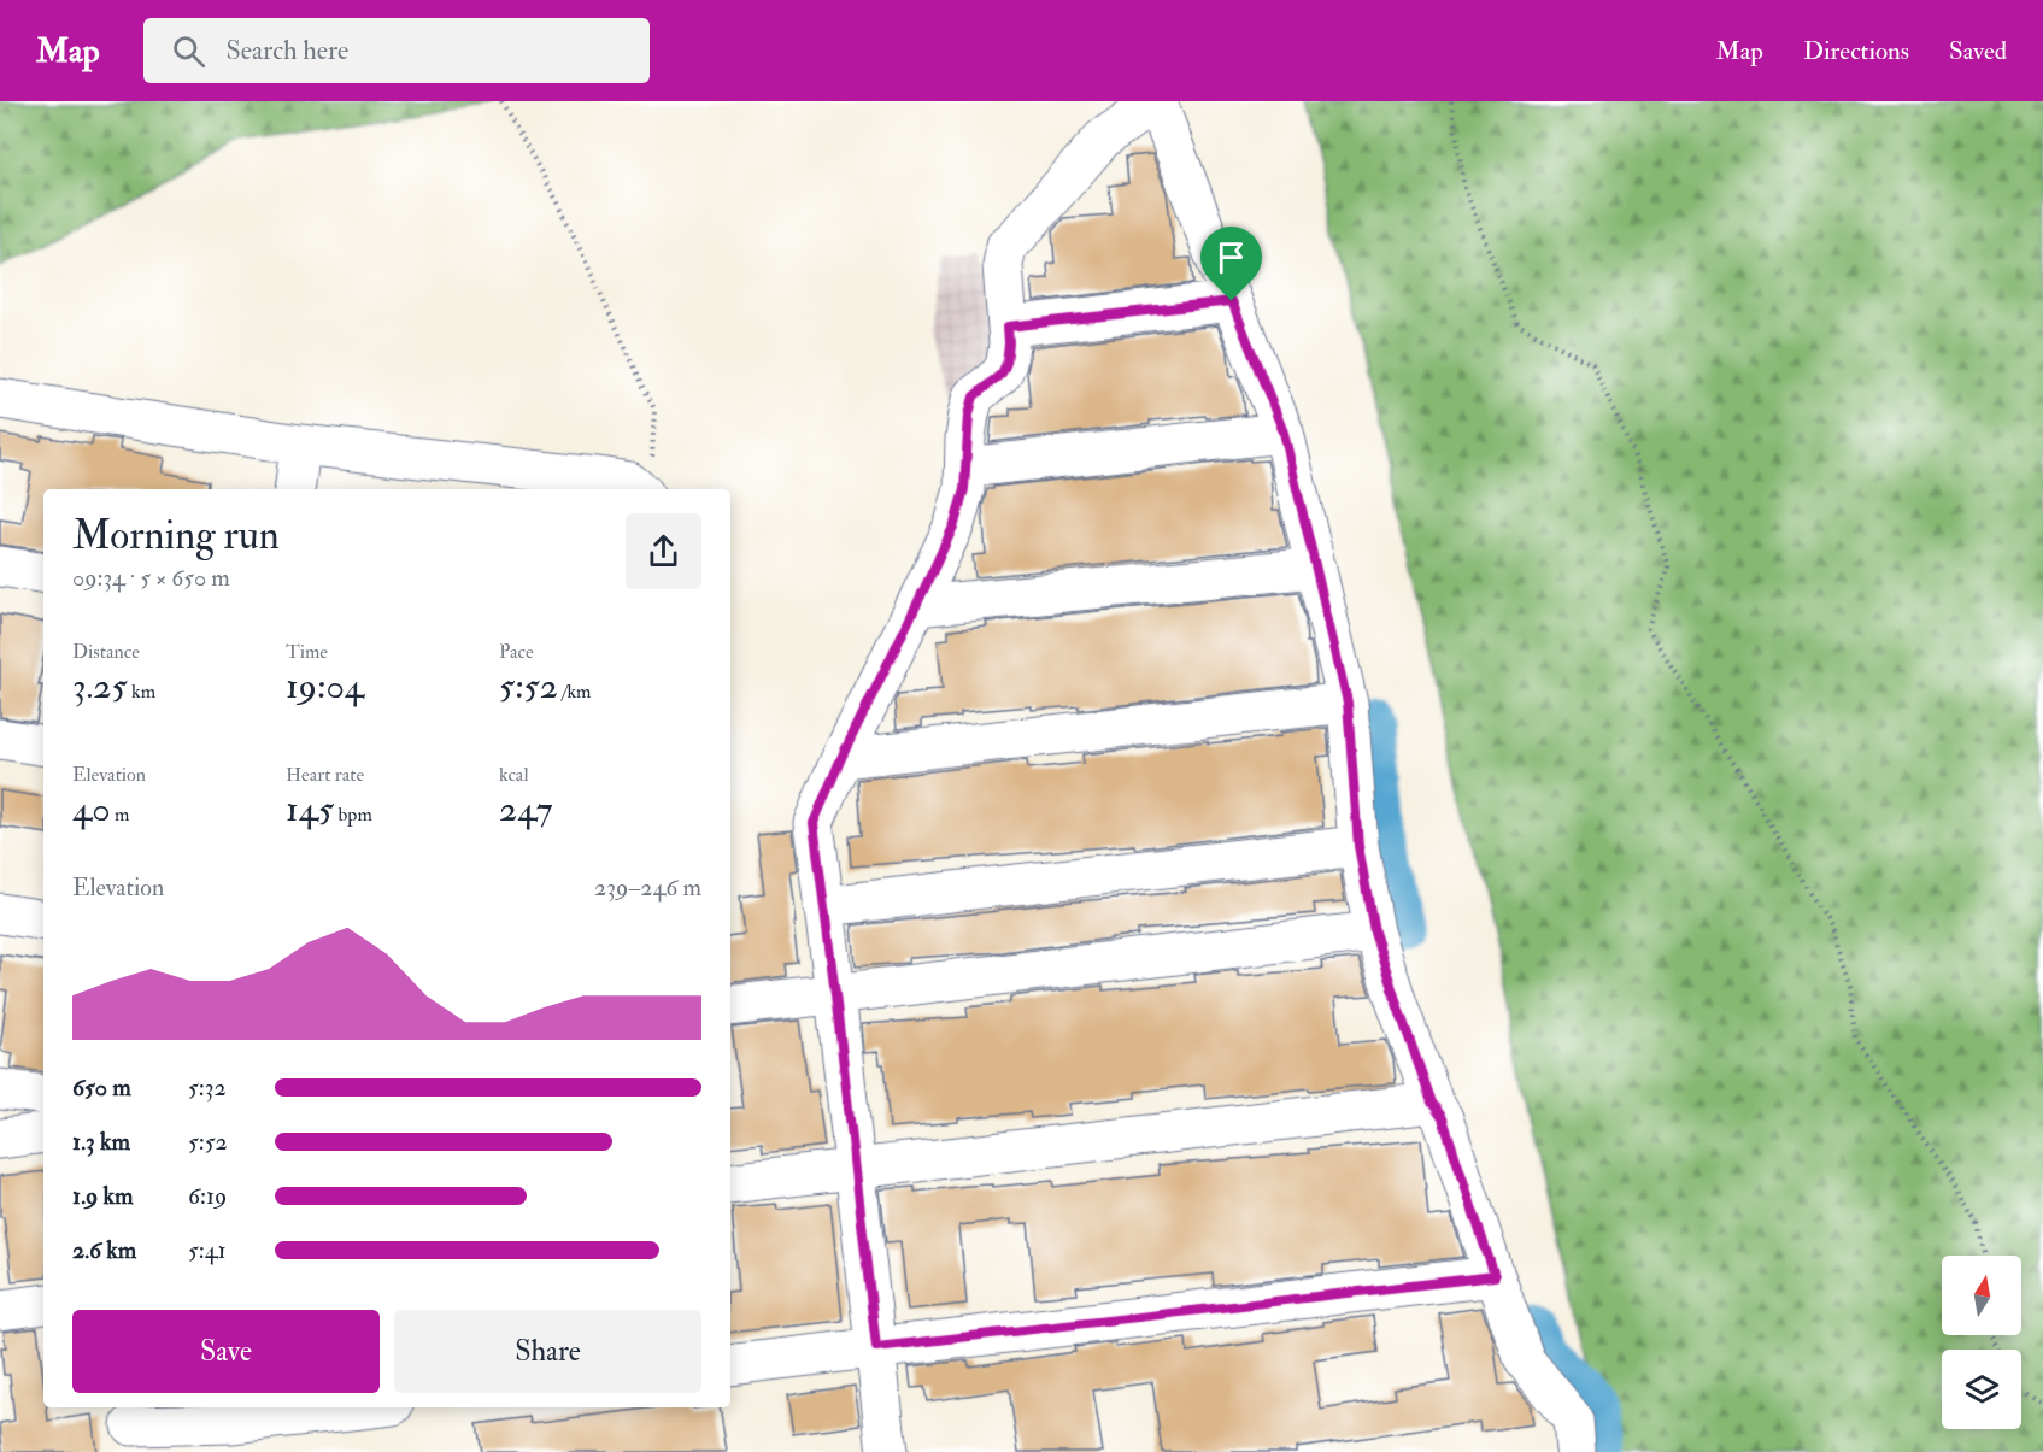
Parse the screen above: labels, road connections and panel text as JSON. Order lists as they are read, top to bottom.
{
  "north": "top",
  "page": {
    "header": "Map",
    "search": "Search here",
    "nav": ["Map", "Directions", "Saved"],
    "heading": ["Morning run", "09:34 · 5 × 650 m"],
    "stats": [
      ["Distance", "3.25 km"],
      ["Time", "19:04"],
      ["Pace", "5:52 /km"],
      ["Elevation", "40 m"],
      ["Heart rate", "145 bpm"],
      ["kcal", "247"]
    ],
    "chart": ["Elevation", "239–246 m"],
    "list": [
      {
        "name": "650 m",
        "note": "5:32"
      },
      {
        "name": "1.3 km",
        "note": "5:52"
      },
      {
        "name": "1.9 km",
        "note": "6:19"
      },
      {
        "name": "2.6 km",
        "note": "5:41"
      }
    ],
    "buttons": ["Save", "Share"]
  }
}
